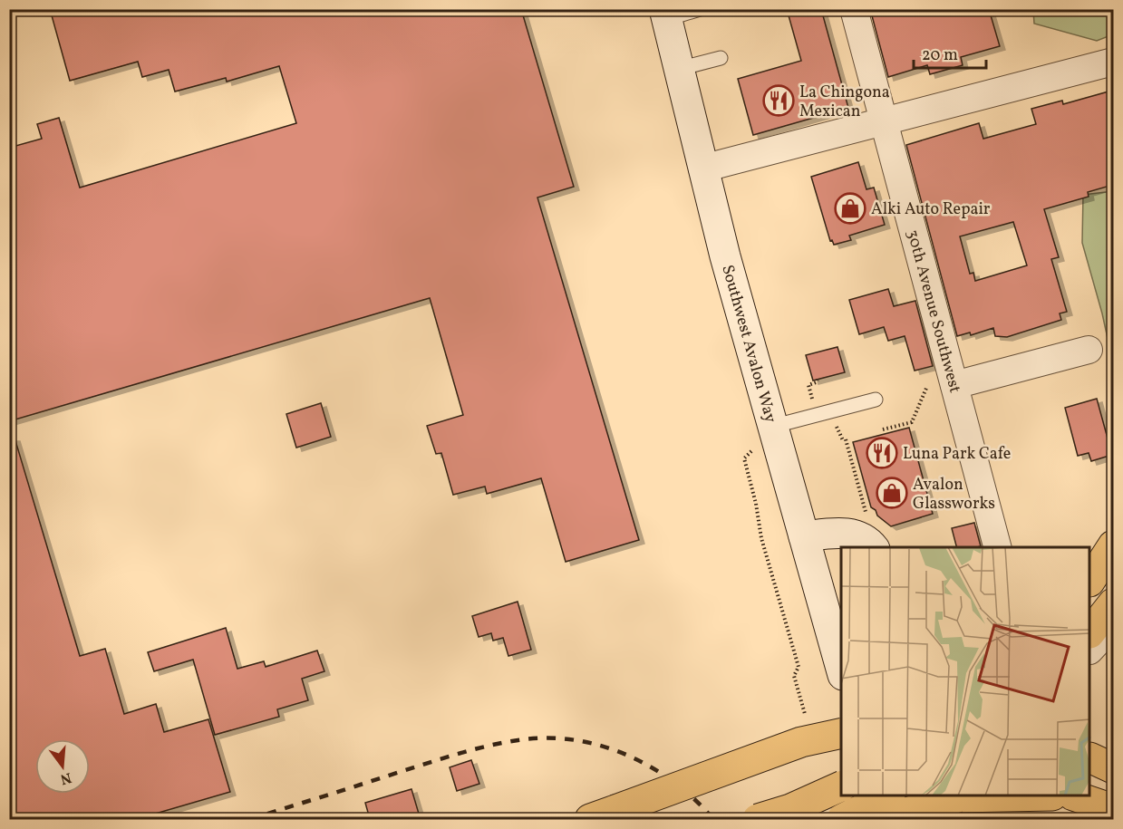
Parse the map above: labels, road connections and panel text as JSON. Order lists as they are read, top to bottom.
{
  "streets": {
    "main road": ["Southwest Avalon Way"],
    "street": ["30th Avenue Southwest"]
  },
  "places": {
    "restaurant": ["La Chingona Mexican", "Luna Park Cafe"],
    "shop": ["Alki Auto Repair", "Avalon Glassworks"]
  },
  "scale_bar": "20 m",
  "north": "bottom"
}
